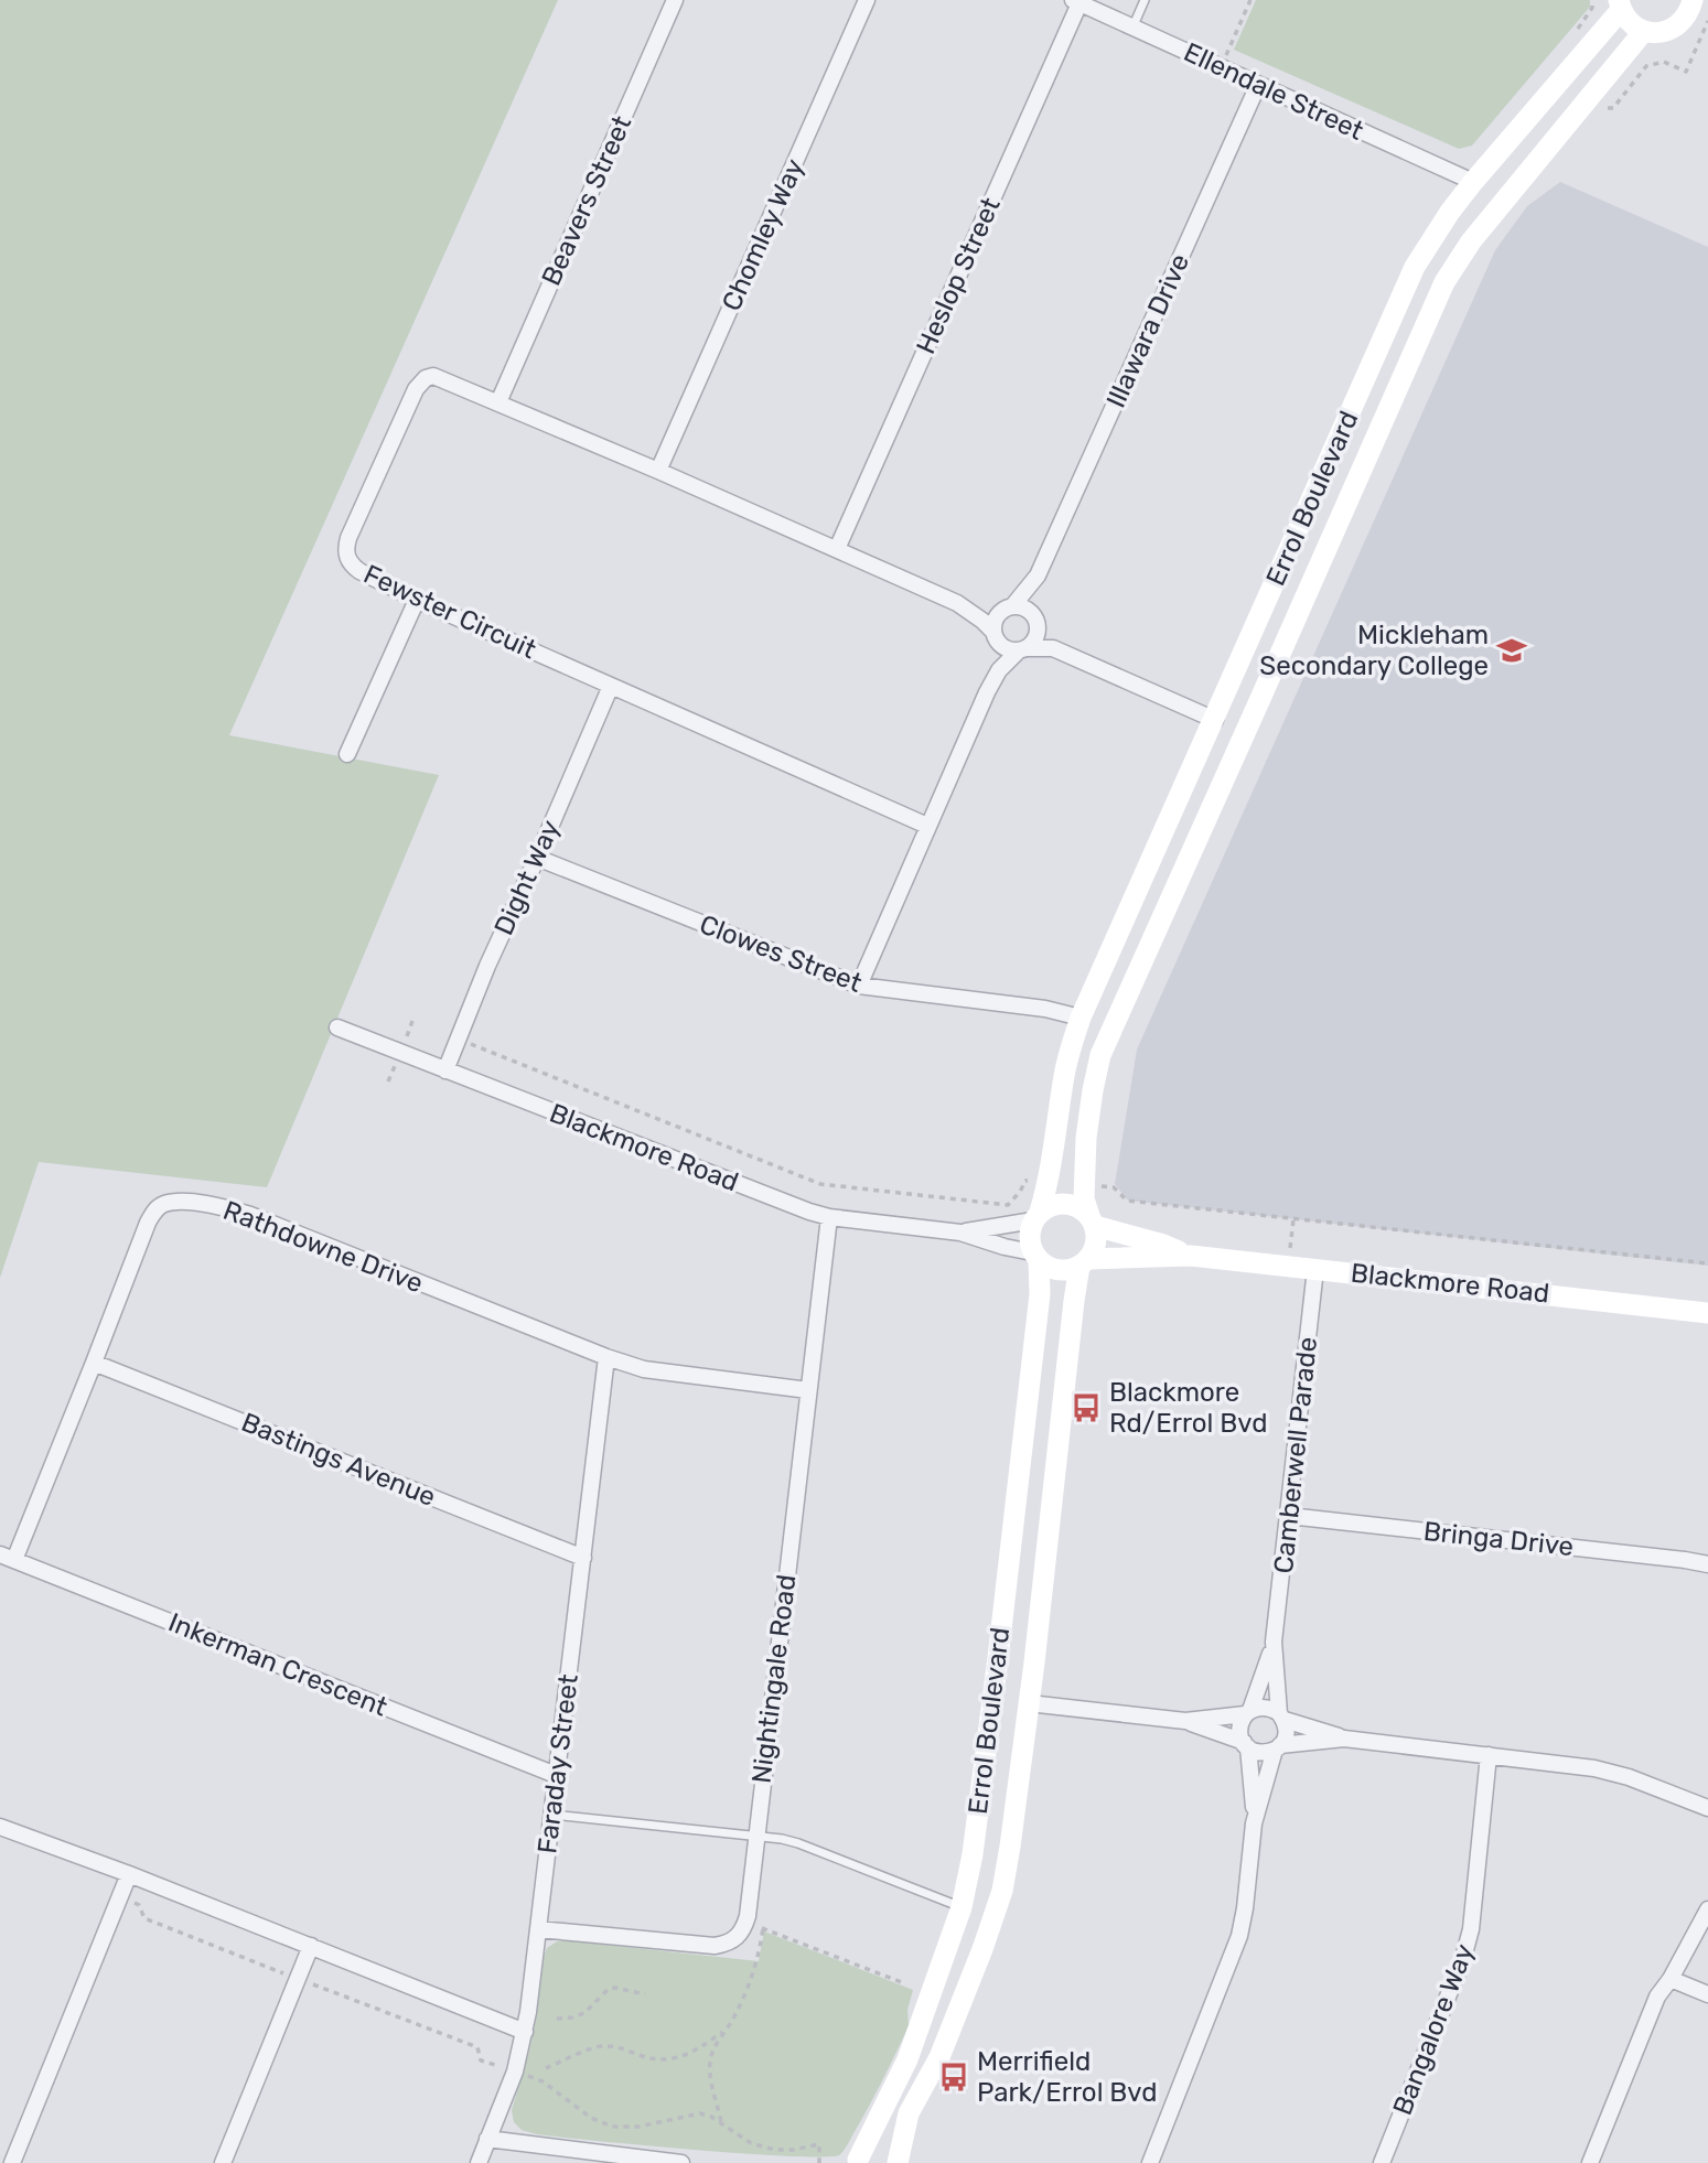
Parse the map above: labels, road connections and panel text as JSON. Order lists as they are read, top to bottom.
{
  "streets": {
    "street": [
      "Ellendale Street",
      "Beavers Street",
      "Chomley Way",
      "Heslop Street",
      "Illawara Drive",
      "Errol Boulevard",
      "Fewster Circuit",
      "Dight Way",
      "Clowes Street",
      "Blackmore Road",
      "Rathdowne Drive",
      "Camberwell Parade",
      "Bastings Avenue",
      "Bringa Drive",
      "Inkerman Crescent",
      "Nightingale Road",
      "Faraday Street",
      "Bangalore Way"
    ]
  },
  "crossings": [
    ["Ellendale Street", "Heslop Street"],
    ["Ellendale Street", "Illawara Drive"],
    ["Ellendale Street", "Errol Boulevard"],
    ["Beavers Street", "Fewster Circuit"],
    ["Chomley Way", "Fewster Circuit"],
    ["Heslop Street", "Fewster Circuit"],
    ["Illawara Drive", "Fewster Circuit"],
    ["Errol Boulevard", "Clowes Street"],
    ["Errol Boulevard", "Blackmore Road"],
    ["Fewster Circuit", "Dight Way"],
    ["Dight Way", "Clowes Street"],
    ["Dight Way", "Blackmore Road"],
    ["Blackmore Road", "Camberwell Parade"],
    ["Blackmore Road", "Nightingale Road"],
    ["Rathdowne Drive", "Bastings Avenue"],
    ["Rathdowne Drive", "Inkerman Crescent"],
    ["Rathdowne Drive", "Nightingale Road"],
    ["Rathdowne Drive", "Faraday Street"],
    ["Camberwell Parade", "Bringa Drive"],
    ["Bastings Avenue", "Faraday Street"],
    ["Inkerman Crescent", "Faraday Street"]
  ],
  "places": {
    "school or university": ["Mickleham Secondary College"],
    "bus stop": ["Blackmore Rd/Errol Bvd", "Merrifield Park/Errol Bvd"]
  }
}
